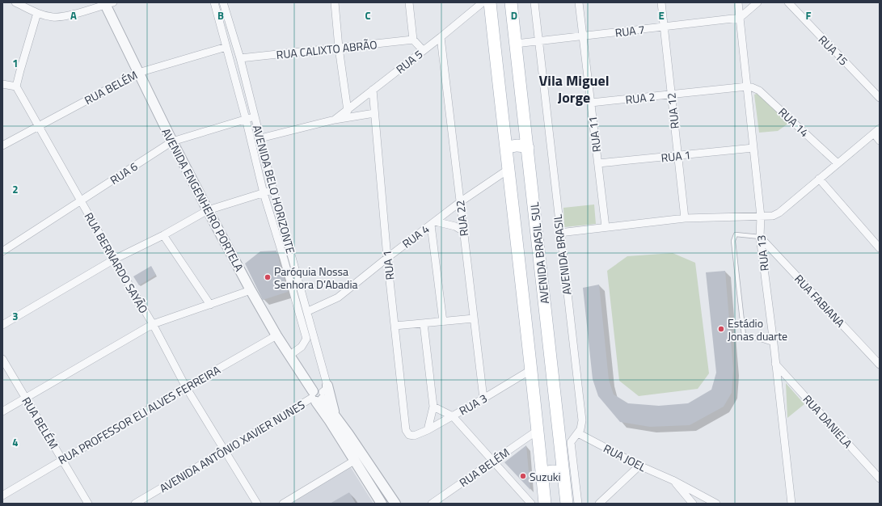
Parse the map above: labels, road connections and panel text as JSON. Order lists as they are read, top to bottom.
{
  "streets": {
    "main road": ["AVENIDA BRASIL SUL"],
    "street": [
      "RUA 7",
      "RUA CALIXTO ABRÃO",
      "RUA 15",
      "RUA 5",
      "RUA BELÉM",
      "RUA 2",
      "RUA 12",
      "RUA 14",
      "RUA 11",
      "RUA 1",
      "RUA 6",
      "AVENIDA BELO HORIZONTE",
      "AVENIDA ENGENHEIRO PORTELA",
      "RUA 22",
      "RUA 4",
      "RUA 13",
      "AVENIDA BRASIL",
      "RUA BERNARDO SAYÃO",
      "RUA FABIANA",
      "RUA 3",
      "RUA PROFESSOR ELI ALVES FERREIRA",
      "RUA DANIELA",
      "AVENIDA ANTÔNIO XAVIER NUNES",
      "RUA JOEL"
    ]
  },
  "crossings": [
    ["RUA 7", "RUA 12"],
    ["RUA 7", "RUA 11"],
    ["RUA 7", "AVENIDA BRASIL SUL"],
    ["RUA 7", "RUA 13"],
    ["RUA 7", "AVENIDA BRASIL"],
    ["RUA CALIXTO ABRÃO", "AVENIDA BELO HORIZONTE"],
    ["RUA 5", "RUA 1"],
    ["RUA 5", "AVENIDA BELO HORIZONTE"],
    ["RUA 5", "RUA 22"],
    ["RUA BELÉM", "AVENIDA BELO HORIZONTE"],
    ["RUA BELÉM", "AVENIDA ENGENHEIRO PORTELA"],
    ["RUA BELÉM", "AVENIDA BRASIL SUL"],
    ["RUA BELÉM", "RUA BERNARDO SAYÃO"],
    ["RUA BELÉM", "RUA PROFESSOR ELI ALVES FERREIRA"],
    ["RUA 2", "RUA 12"],
    ["RUA 2", "RUA 14"],
    ["RUA 2", "RUA 11"],
    ["RUA 2", "RUA 13"],
    ["RUA 12", "RUA 1"],
    ["RUA 14", "RUA 13"],
    ["RUA 11", "RUA 1"],
    ["RUA 1", "RUA 4"],
    ["RUA 1", "RUA 13"],
    ["RUA 1", "RUA 3"],
    ["RUA 6", "AVENIDA BELO HORIZONTE"],
    ["RUA 6", "AVENIDA ENGENHEIRO PORTELA"],
    ["RUA 6", "RUA BERNARDO SAYÃO"],
    ["AVENIDA BELO HORIZONTE", "AVENIDA ENGENHEIRO PORTELA"],
    ["AVENIDA BELO HORIZONTE", "RUA 4"],
    ["AVENIDA BELO HORIZONTE", "AVENIDA ANTÔNIO XAVIER NUNES"],
    ["AVENIDA ENGENHEIRO PORTELA", "RUA PROFESSOR ELI ALVES FERREIRA"],
    ["AVENIDA ENGENHEIRO PORTELA", "AVENIDA ANTÔNIO XAVIER NUNES"],
    ["RUA 22", "RUA 4"],
    ["RUA 22", "RUA 3"],
    ["RUA 4", "AVENIDA BRASIL SUL"],
    ["AVENIDA BRASIL SUL", "AVENIDA BRASIL"],
    ["AVENIDA BRASIL SUL", "RUA 3"],
    ["RUA 13", "RUA FABIANA"],
    ["RUA 13", "RUA DANIELA"],
    ["AVENIDA BRASIL", "RUA JOEL"],
    ["RUA BERNARDO SAYÃO", "RUA PROFESSOR ELI ALVES FERREIRA"],
    ["RUA BERNARDO SAYÃO", "AVENIDA ANTÔNIO XAVIER NUNES"]
  ],
  "districts": ["Vila Miguel Jorge"],
  "places": ["Paróquia Nossa Senhora D’Abadia", "Estádio Jonas duarte", "Suzuki"],
  "grid": {
    "columns": [
      "A",
      "B",
      "C",
      "D",
      "E",
      "F"
    ],
    "rows": [
      "1",
      "2",
      "3",
      "4"
    ]
  }
}
